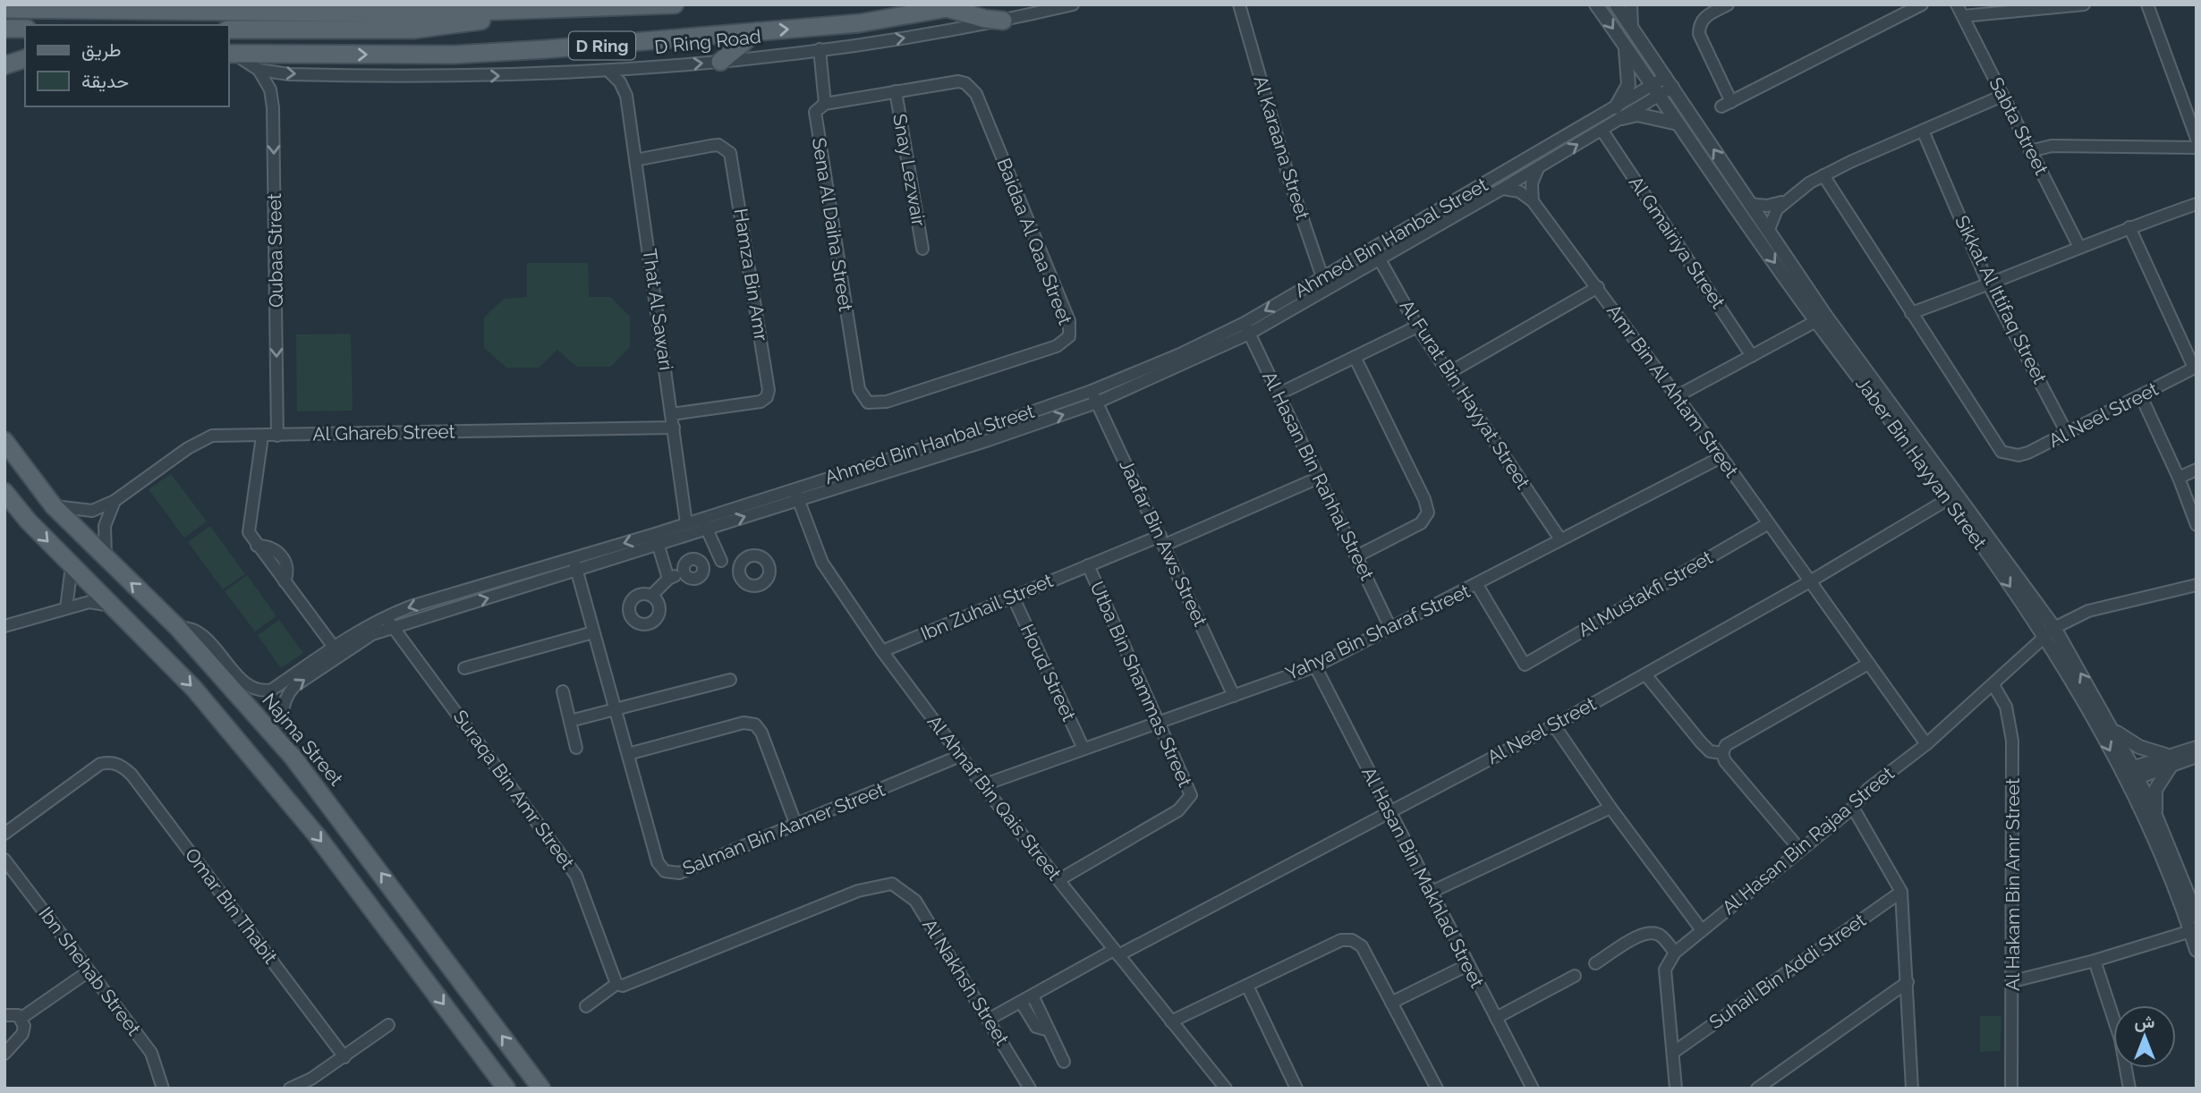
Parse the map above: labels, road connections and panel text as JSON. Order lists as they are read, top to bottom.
{
  "streets": {
    "main road": ["D Ring Road", "D Ring", "Najma Street"],
    "street": [
      "Sabta Street",
      "Al Karaana Street",
      "Snay Lezwair",
      "Sena Al Daiha Street",
      "Ahmed Bin Hanbal Street",
      "Baidaa Al Qaa Street",
      "Al Gmairiya Street",
      "Qubaa Street",
      "Hamza Bin Amr",
      "Sikkat Al Ittifaq Street",
      "That Al Sawari",
      "Amr Bin Al Ahtam Street",
      "Al Furat Bin Hayyat Street",
      "Al Neel Street",
      "Al Ghareb Street",
      "Jaber Bin Hayyan Street",
      "Al Hasan Bin Rahhal Street",
      "Jaafar Bin Aws Street",
      "Al Mustakfi Street",
      "Ibn Zuhail Street",
      "Yahya Bin Sharaf Street",
      "Houd Street",
      "Utba Bin Shammas Street",
      "Suraqa Bin Amr Street",
      "Al Ahnaf Bin Qais Street",
      "Salman Bin Aamer Street",
      "Al Hasan Bin Rajaa Street",
      "Al Hasan Bin Makhlad Street",
      "Al Hakam Bin Amr Street",
      "Ibn Shehab Street",
      "Suhail Bin Addi Street",
      "Al Nakhsh Street"
    ]
  },
  "crossings": [
    ["D Ring Road", "Sena Al Daiha Street"],
    ["D Ring Road", "Qubaa Street"],
    ["D Ring Road", "That Al Sawari"],
    ["Al Karaana Street", "Ahmed Bin Hanbal Street"],
    ["Snay Lezwair", "Baidaa Al Qaa Street"],
    ["Sena Al Daiha Street", "Baidaa Al Qaa Street"],
    ["Ahmed Bin Hanbal Street", "Al Gmairiya Street"],
    ["Ahmed Bin Hanbal Street", "That Al Sawari"],
    ["Ahmed Bin Hanbal Street", "Amr Bin Al Ahtam Street"],
    ["Ahmed Bin Hanbal Street", "Al Furat Bin Hayyat Street"],
    ["Ahmed Bin Hanbal Street", "Jaber Bin Hayyan Street"],
    ["Ahmed Bin Hanbal Street", "Al Hasan Bin Rahhal Street"],
    ["Ahmed Bin Hanbal Street", "Jaafar Bin Aws Street"],
    ["Ahmed Bin Hanbal Street", "Najma Street"],
    ["Ahmed Bin Hanbal Street", "Suraqa Bin Amr Street"],
    ["Ahmed Bin Hanbal Street", "Al Ahnaf Bin Qais Street"],
    ["Ahmed Bin Hanbal Street", "Salman Bin Aamer Street"],
    ["Qubaa Street", "Al Ghareb Street"],
    ["Hamza Bin Amr", "That Al Sawari"],
    ["Sikkat Al Ittifaq Street", "Al Neel Street"],
    ["That Al Sawari", "Al Ghareb Street"],
    ["Amr Bin Al Ahtam Street", "Al Neel Street"],
    ["Amr Bin Al Ahtam Street", "Al Mustakfi Street"],
    ["Amr Bin Al Ahtam Street", "Yahya Bin Sharaf Street"],
    ["Amr Bin Al Ahtam Street", "Al Hasan Bin Rajaa Street"],
    ["Al Furat Bin Hayyat Street", "Yahya Bin Sharaf Street"],
    ["Al Neel Street", "Jaber Bin Hayyan Street"],
    ["Al Neel Street", "Al Ahnaf Bin Qais Street"],
    ["Al Neel Street", "Al Hasan Bin Makhlad Street"],
    ["Al Neel Street", "Al Nakhsh Street"],
    ["Al Ghareb Street", "Najma Street"],
    ["Jaber Bin Hayyan Street", "Al Hasan Bin Rajaa Street"],
    ["Al Hasan Bin Rahhal Street", "Ibn Zuhail Street"],
    ["Al Hasan Bin Rahhal Street", "Yahya Bin Sharaf Street"],
    ["Jaafar Bin Aws Street", "Ibn Zuhail Street"],
    ["Jaafar Bin Aws Street", "Yahya Bin Sharaf Street"],
    ["Al Mustakfi Street", "Yahya Bin Sharaf Street"],
    ["Ibn Zuhail Street", "Houd Street"],
    ["Ibn Zuhail Street", "Utba Bin Shammas Street"],
    ["Ibn Zuhail Street", "Al Ahnaf Bin Qais Street"],
    ["Yahya Bin Sharaf Street", "Houd Street"],
    ["Yahya Bin Sharaf Street", "Utba Bin Shammas Street"],
    ["Yahya Bin Sharaf Street", "Al Ahnaf Bin Qais Street"],
    ["Yahya Bin Sharaf Street", "Al Hasan Bin Makhlad Street"],
    ["Utba Bin Shammas Street", "Al Ahnaf Bin Qais Street"],
    ["Suraqa Bin Amr Street", "Al Nakhsh Street"],
    ["Al Ahnaf Bin Qais Street", "Salman Bin Aamer Street"],
    ["Al Hasan Bin Rajaa Street", "Al Hakam Bin Amr Street"]
  ],
  "one_way": ["Qubaa Street"],
  "legend": ["طريق", "حديقة"],
  "north": "top"
}
